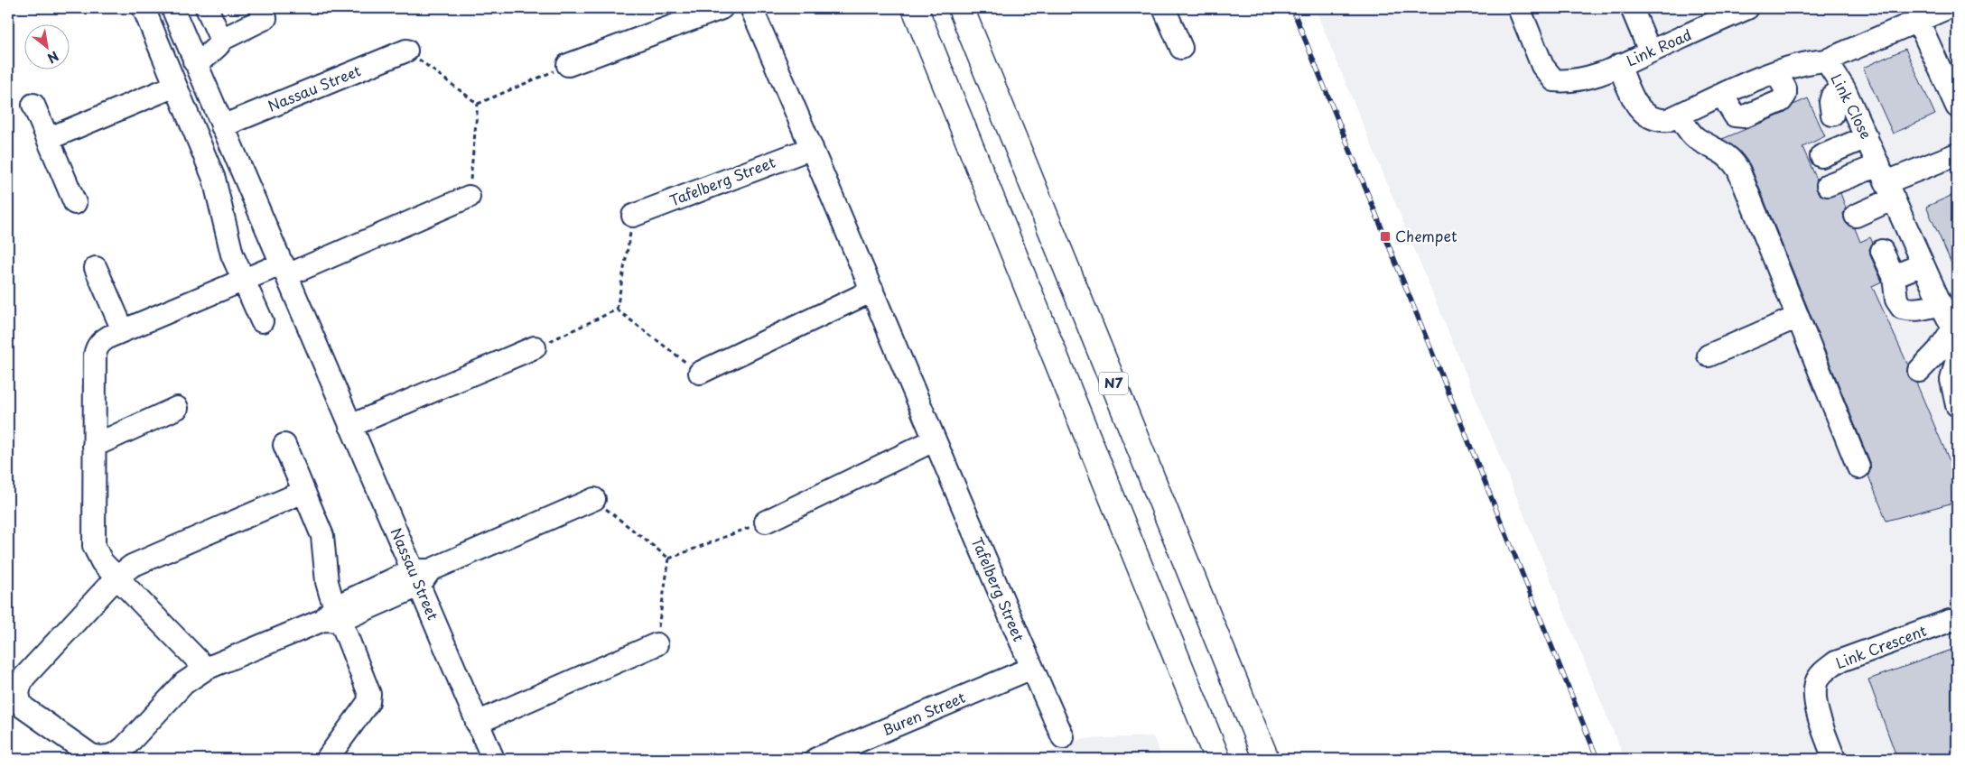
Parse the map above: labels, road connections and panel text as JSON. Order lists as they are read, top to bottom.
{
  "streets": {
    "highway": ["N7"],
    "street": [
      "Link Road",
      "Nassau Street",
      "Link Close",
      "Tafelberg Street",
      "Link Crescent",
      "Buren Street"
    ]
  },
  "crossings": [
    ["Link Road", "Link Close"],
    ["Tafelberg Street", "Buren Street"]
  ],
  "places": {
    "transit": ["Chempet"]
  },
  "north": "bottom right"
}
